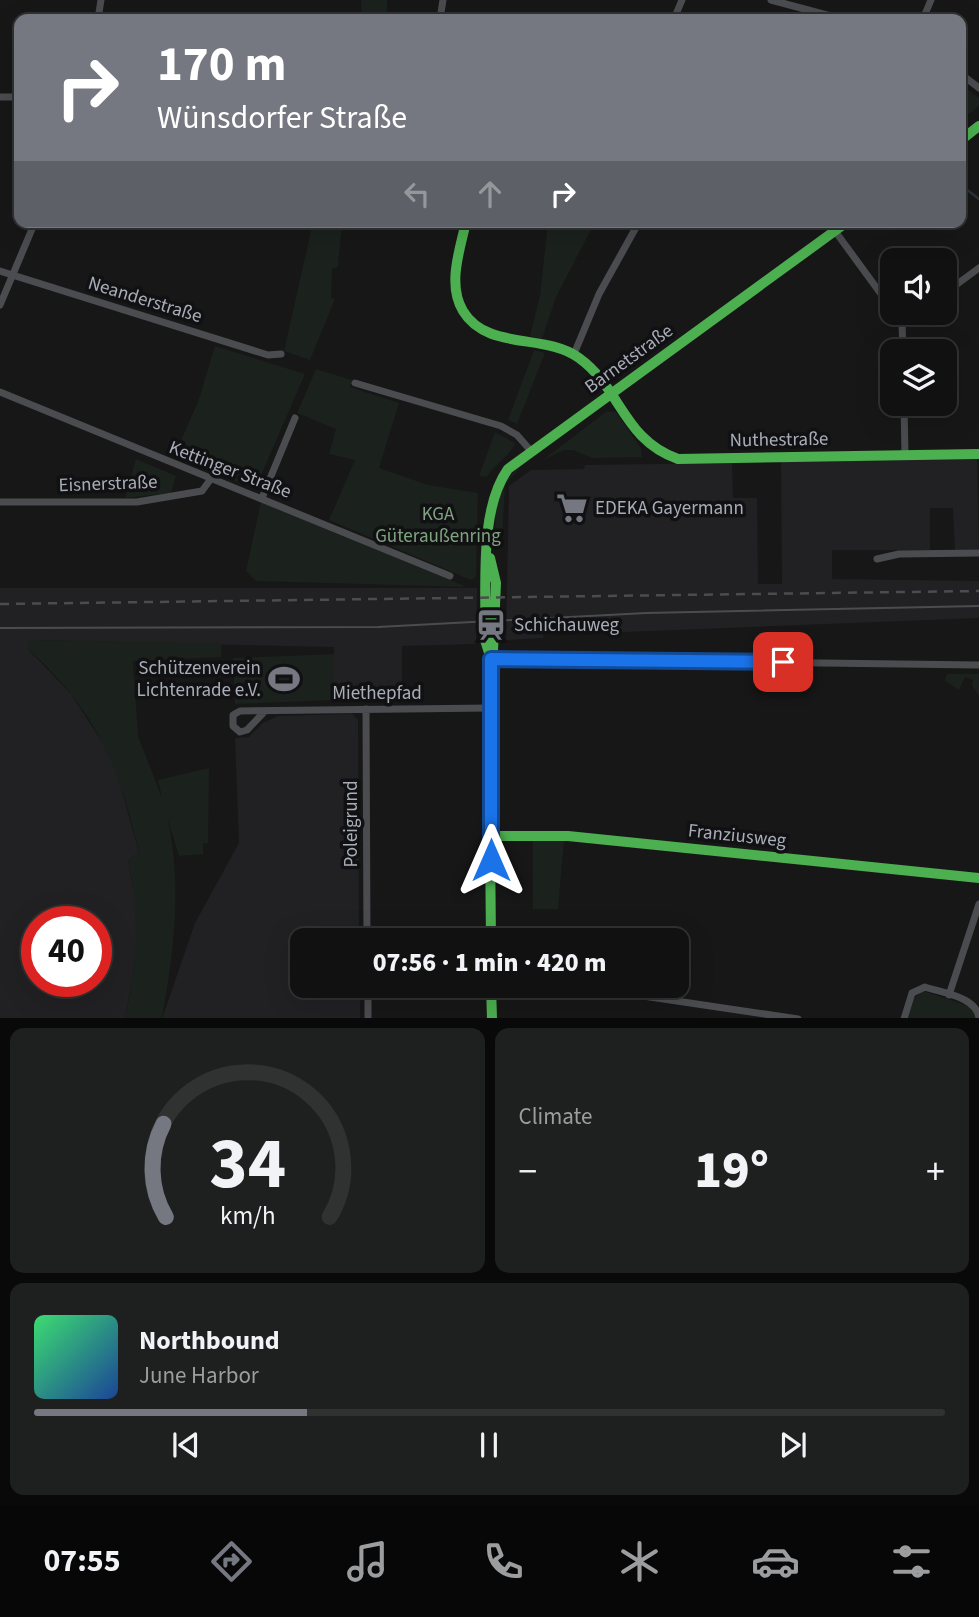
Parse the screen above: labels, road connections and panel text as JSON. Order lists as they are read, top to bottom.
{
  "streets": {
    "street": [
      "Neanderstraße",
      "Barnetstraße",
      "Nuthestraße",
      "Kettinger Straße",
      "Eisnerstraße",
      "Miethepfad",
      "Poleigrund",
      "Franziusweg"
    ]
  },
  "crossings": [
    ["Barnetstraße", "Nuthestraße"],
    ["Kettinger Straße", "Eisnerstraße"],
    ["Miethepfad", "Poleigrund"]
  ],
  "parks": ["KGA Güteraußenring"],
  "places": {
    "supermarket": ["EDEKA Gayermann"],
    "station": ["Schichauweg"],
    "sports": ["Schützenverein Lichtenrade e.V."]
  },
  "page": {
    "turn": ["170 m", "Wünsdorfer Straße"],
    "limit": "40",
    "trip": "07:56 · 1 min · 420 m",
    "tile": "Climate",
    "heat": ["−", "19°", "+"],
    "song": ["Northbound", "June Harbor"],
    "tabs": "07:55",
    "gauge": ["34", "km/h"]
  }
}
